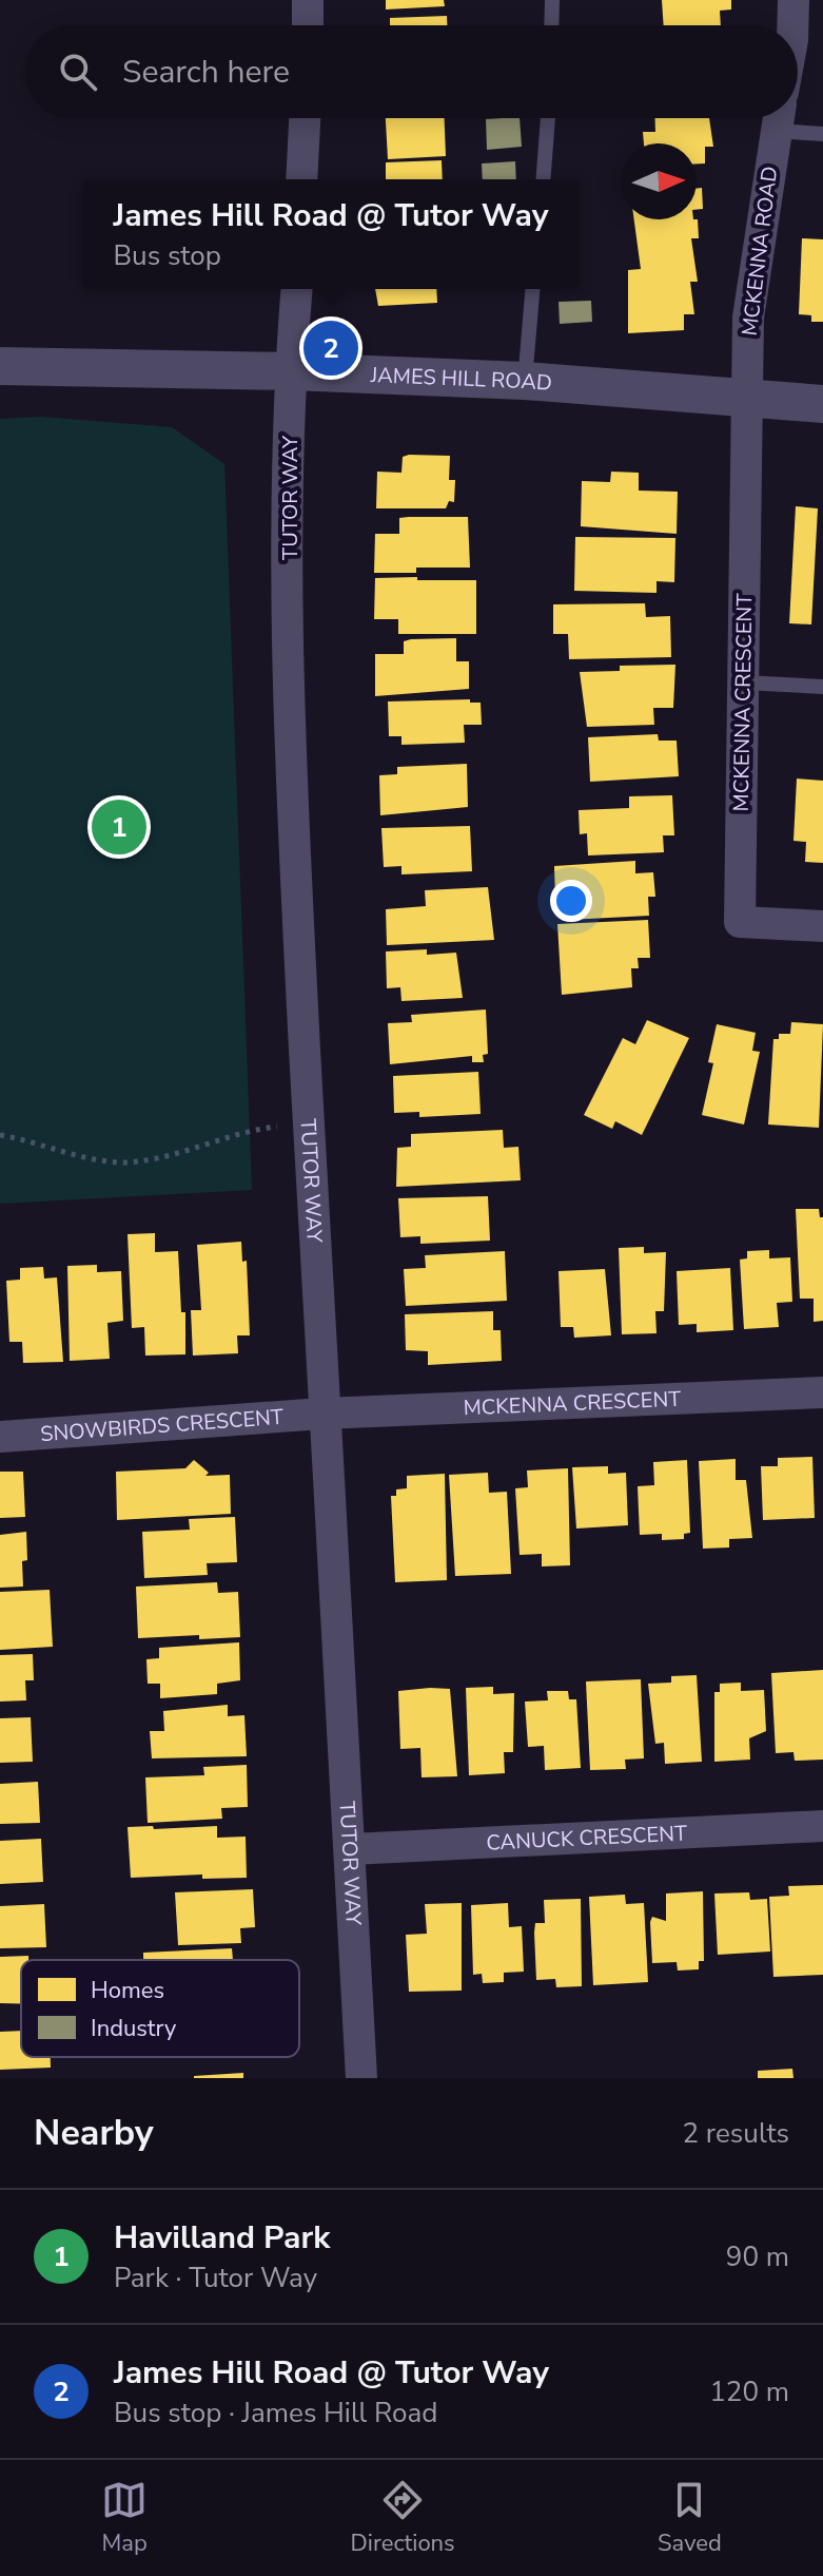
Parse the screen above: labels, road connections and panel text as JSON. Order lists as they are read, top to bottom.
{
  "streets": {
    "street": [
      "MCKENNA ROAD",
      "JAMES HILL ROAD",
      "TUTOR WAY",
      "MCKENNA CRESCENT",
      "SNOWBIRDS CRESCENT",
      "CANUCK CRESCENT"
    ]
  },
  "crossings": [
    ["MCKENNA ROAD", "JAMES HILL ROAD"],
    ["MCKENNA ROAD", "MCKENNA CRESCENT"],
    ["JAMES HILL ROAD", "TUTOR WAY"],
    ["JAMES HILL ROAD", "MCKENNA CRESCENT"],
    ["TUTOR WAY", "MCKENNA CRESCENT"],
    ["TUTOR WAY", "SNOWBIRDS CRESCENT"],
    ["TUTOR WAY", "CANUCK CRESCENT"],
    ["MCKENNA CRESCENT", "SNOWBIRDS CRESCENT"]
  ],
  "legend": ["Homes", "Industry"],
  "north": "right",
  "page": {
    "search": "Search here",
    "popup": ["James Hill Road @ Tutor Way", "Bus stop"],
    "pins": ["2", "1"],
    "heading": ["Nearby", "2 results"],
    "list": [
      {
        "mark": "1",
        "name": "Havilland Park",
        "note": "Park · Tutor Way",
        "value": "90 m"
      },
      {
        "mark": "2",
        "name": "James Hill Road @ Tutor Way",
        "note": "Bus stop · James Hill Road",
        "value": "120 m"
      }
    ],
    "nav": ["Map", "Directions", "Saved"]
  }
}
